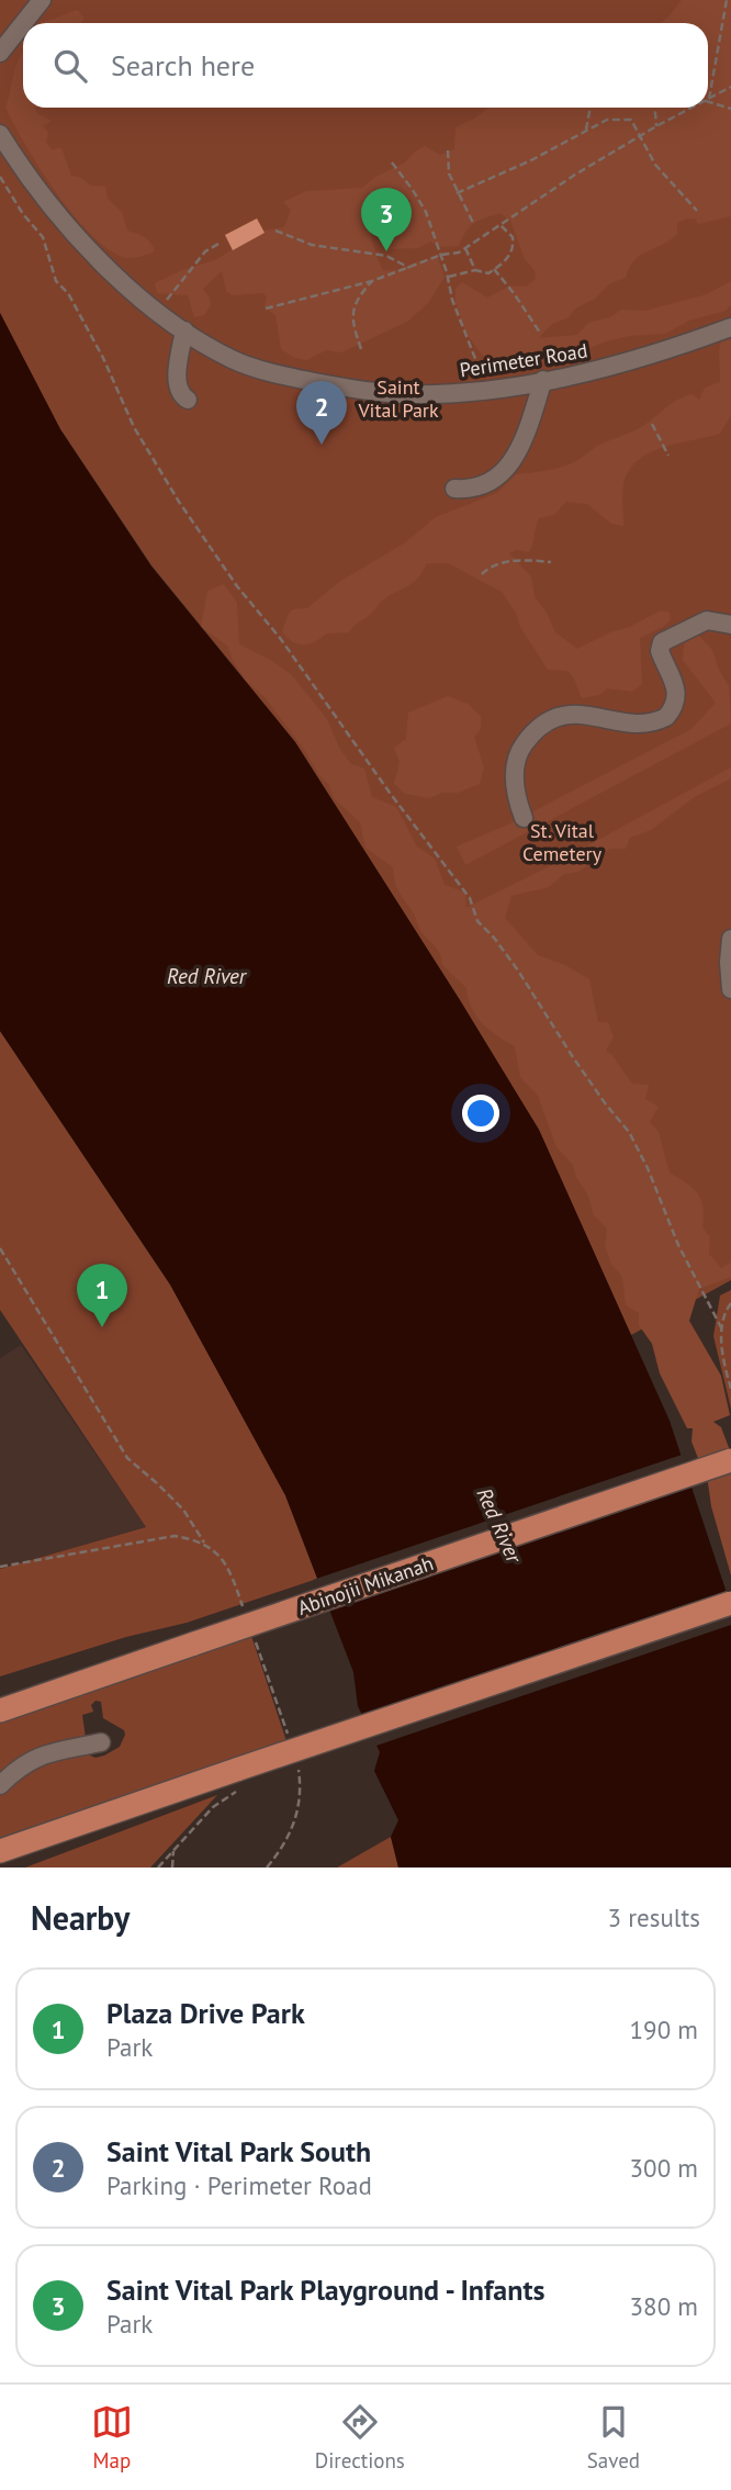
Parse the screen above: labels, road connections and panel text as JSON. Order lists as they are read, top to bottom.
{
  "streets": {
    "main road": ["Abinojii Mikanah"],
    "street": ["Perimeter Road"]
  },
  "water": ["Red River"],
  "parks": ["Saint Vital Park", "St. Vital Cemetery"],
  "page": {
    "search": "Search here",
    "pins": ["3", "2", "1"],
    "heading": ["Nearby", "3 results"],
    "list": [
      {
        "mark": "1",
        "name": "Plaza Drive Park",
        "note": "Park",
        "value": "190 m"
      },
      {
        "mark": "2",
        "name": "Saint Vital Park South",
        "note": "Parking · Perimeter Road",
        "value": "300 m"
      },
      {
        "mark": "3",
        "name": "Saint Vital Park Playground - Infants",
        "note": "Park",
        "value": "380 m"
      }
    ],
    "nav": ["Map", "Directions", "Saved"]
  }
}
